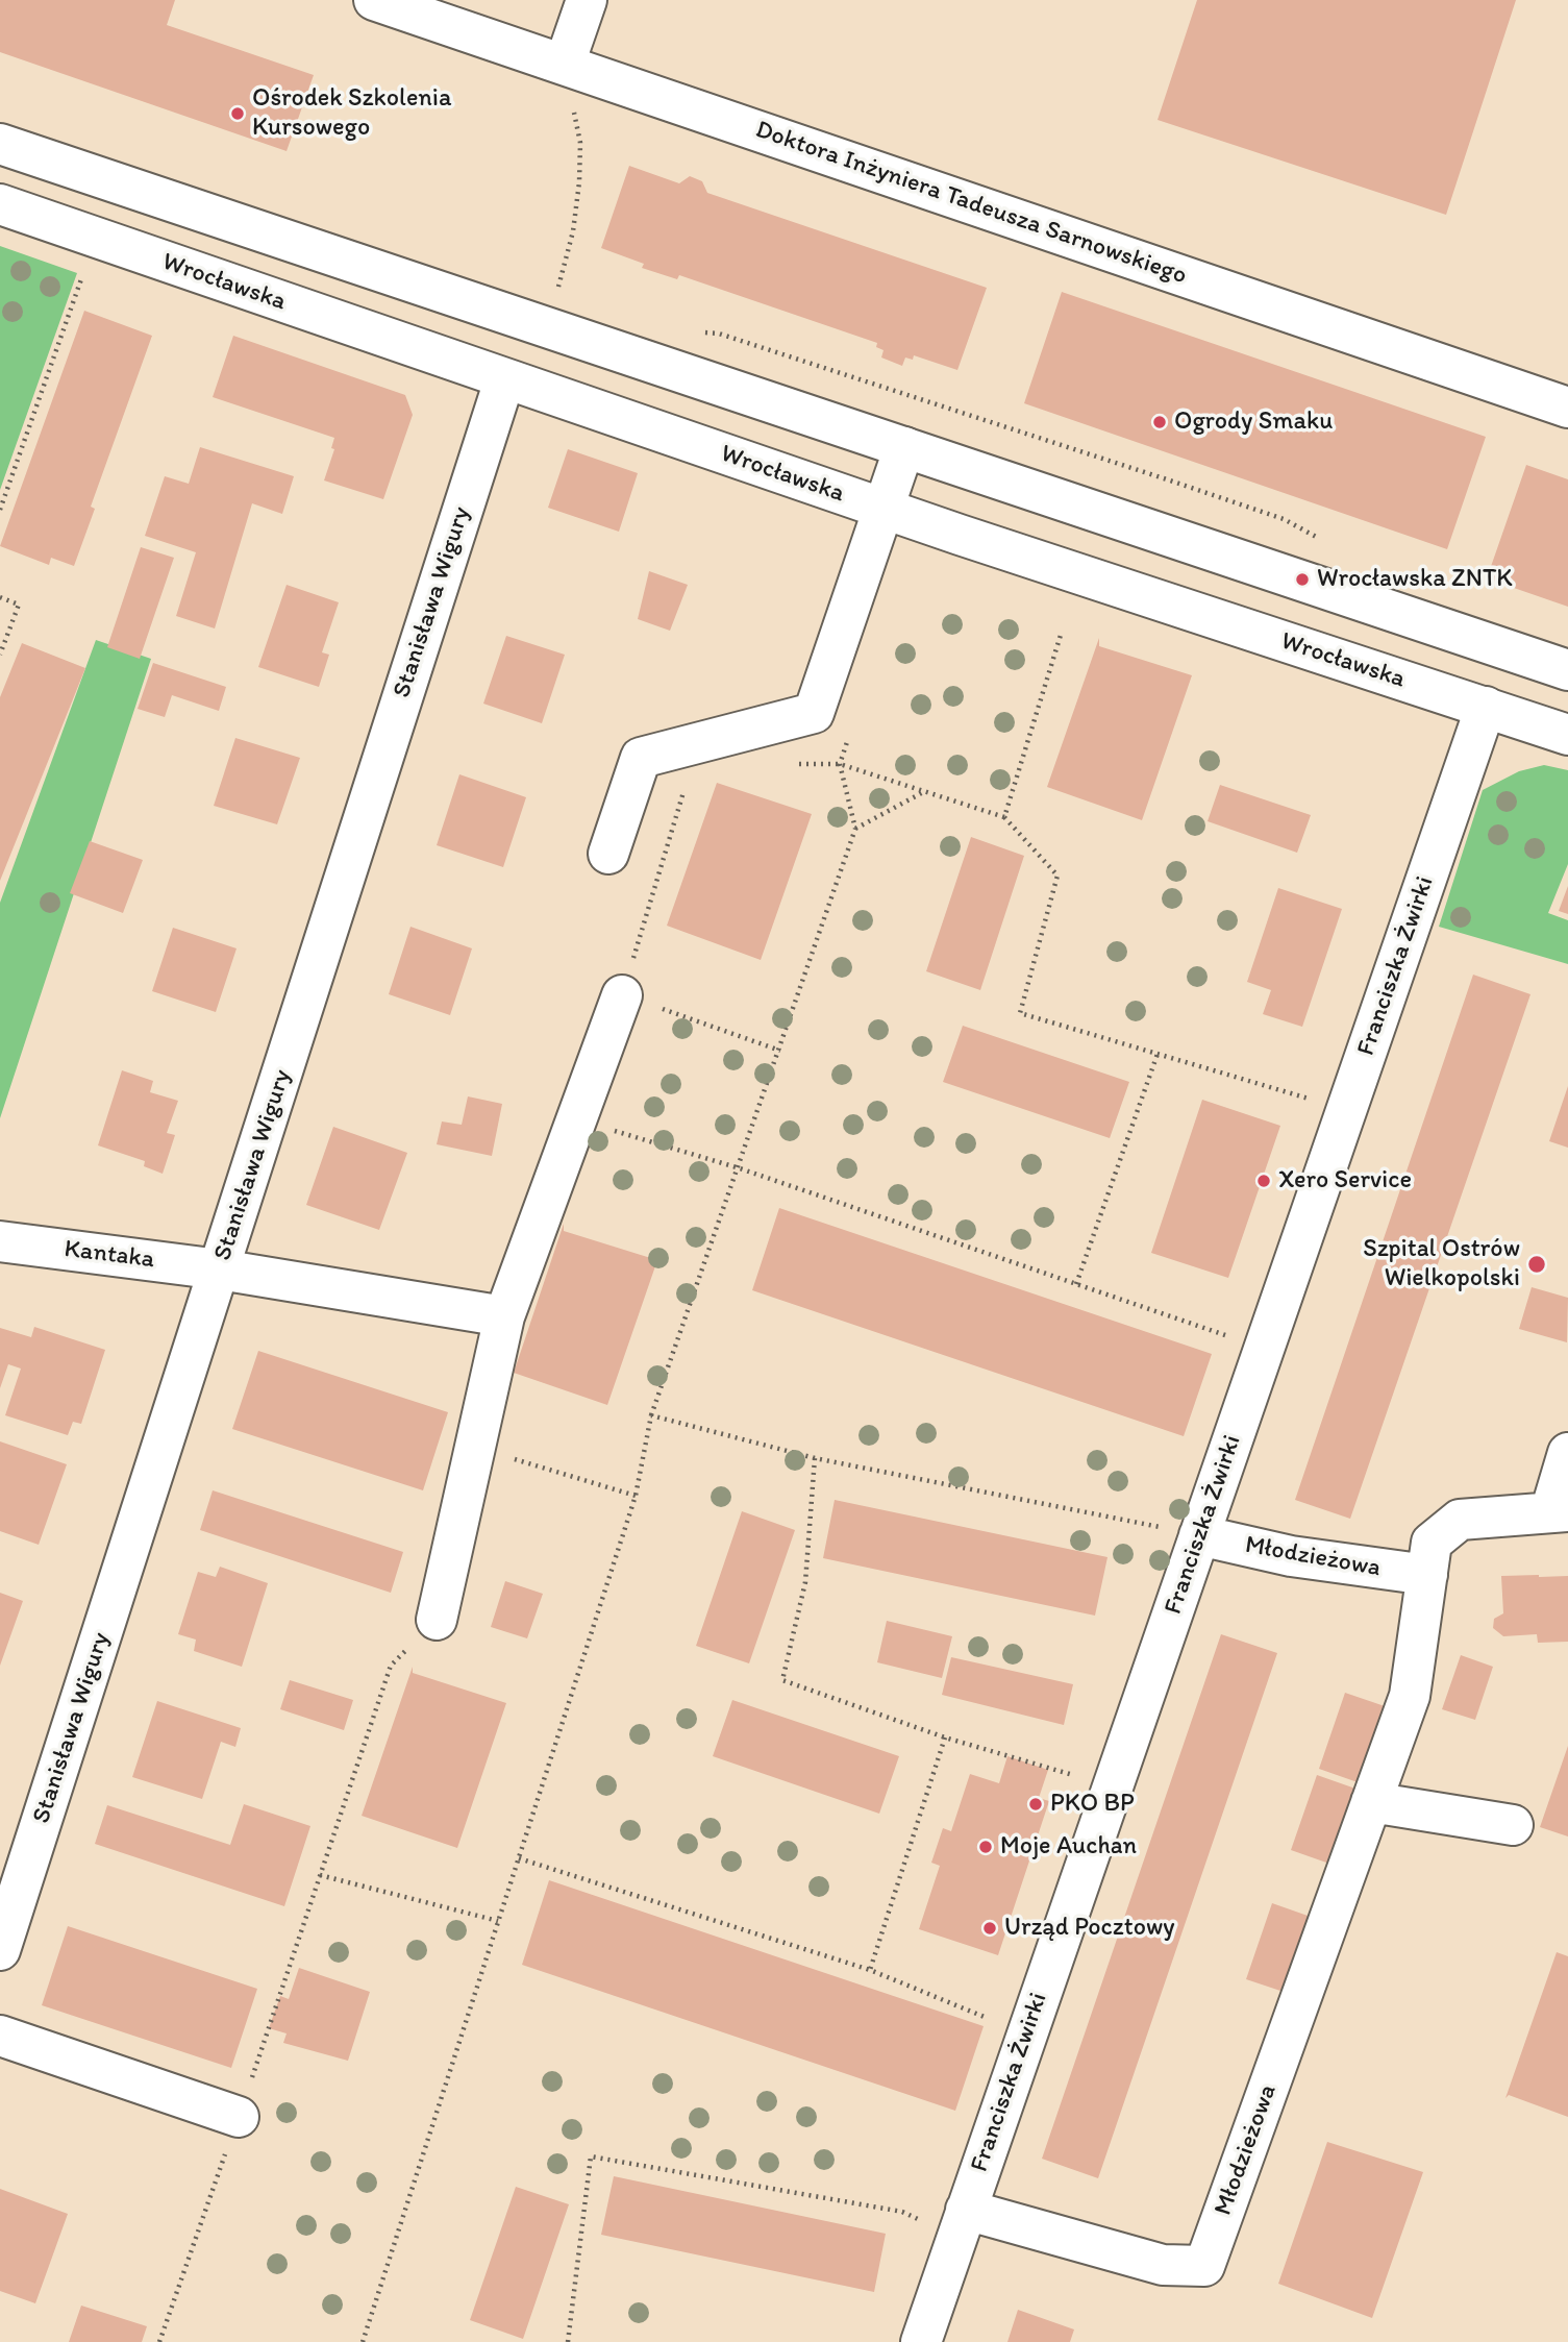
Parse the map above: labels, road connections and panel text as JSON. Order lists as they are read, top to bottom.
{
  "streets": {
    "street": [
      "Doktora Inżyniera Tadeusza Sarnowskiego",
      "Wrocławska",
      "Stanisława Wigury",
      "Franciszka Żwirki",
      "Kantaka",
      "Młodzieżowa"
    ]
  },
  "crossings": [
    ["Wrocławska", "Stanisława Wigury"],
    ["Wrocławska", "Franciszka Żwirki"],
    ["Stanisława Wigury", "Kantaka"],
    ["Franciszka Żwirki", "Młodzieżowa"]
  ],
  "places": [
    "Ośrodek Szkolenia Kursowego",
    "Ogrody Smaku",
    "Wrocławska ZNTK",
    "Xero Service",
    "Szpital Ostrów Wielkopolski",
    "PKO BP",
    "Moje Auchan",
    "Urząd Pocztowy"
  ]
}
